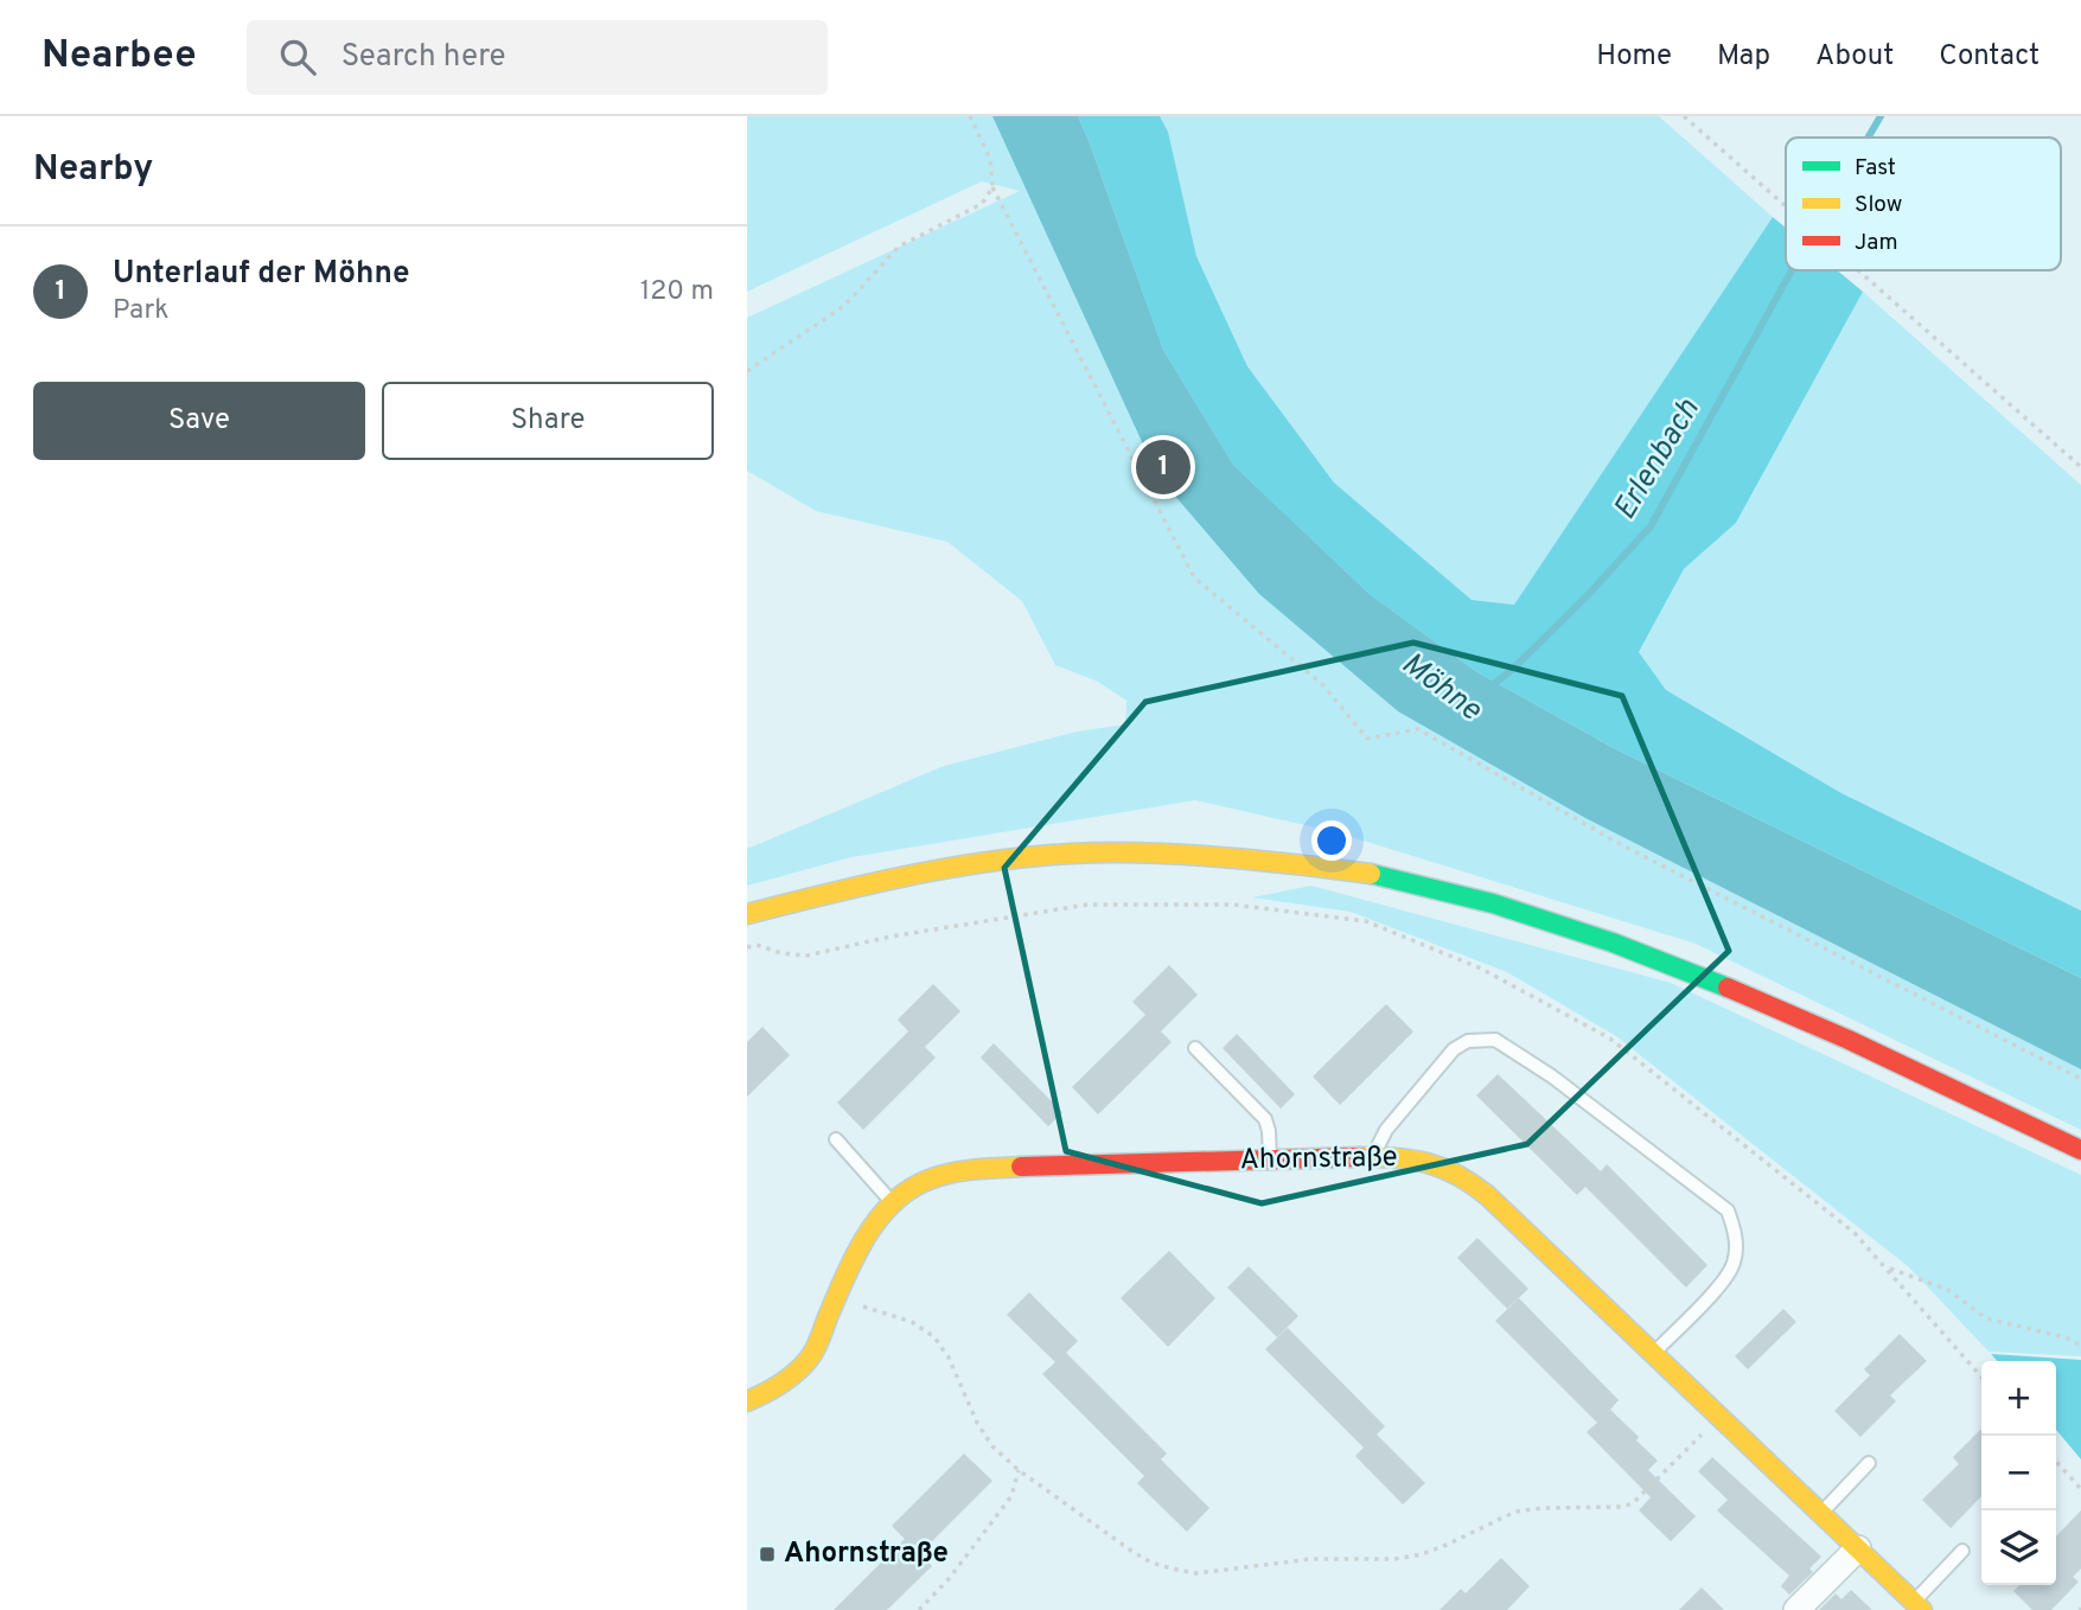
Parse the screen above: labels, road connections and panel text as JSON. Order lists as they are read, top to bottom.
{
  "streets": {
    "street": ["Ahornstraße"]
  },
  "water": ["Erlenbach", "Möhne"],
  "places": {
    "transit": ["Ahornstraße"]
  },
  "legend": ["Fast", "Slow", "Jam"],
  "page": {
    "header": "Nearbee",
    "search": "Search here",
    "nav": [
      "Home",
      "Map",
      "About",
      "Contact"
    ],
    "heading": "Nearby",
    "list": [
      {
        "mark": "1",
        "name": "Unterlauf der Möhne",
        "note": "Park",
        "value": "120 m"
      }
    ],
    "buttons": ["Save", "Share"],
    "pins": "1",
    "map_buttons": ["+", "−"]
  }
}
